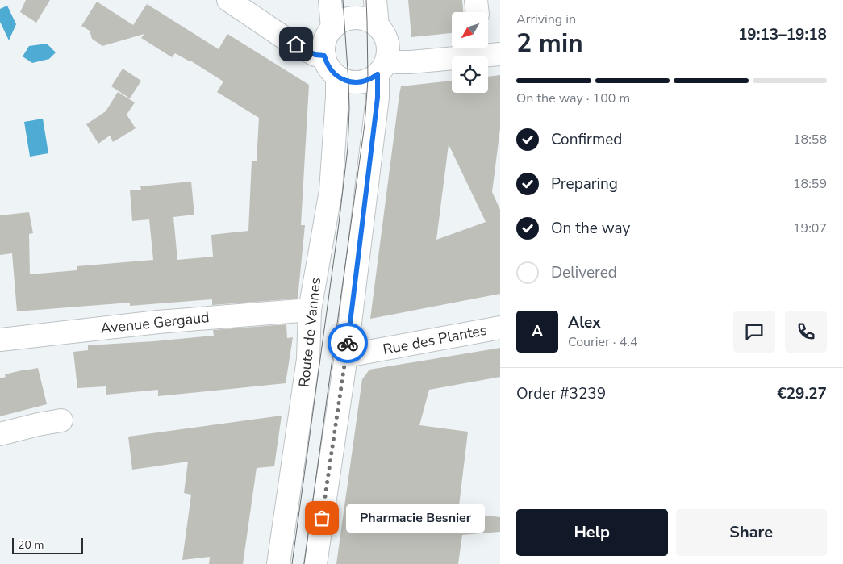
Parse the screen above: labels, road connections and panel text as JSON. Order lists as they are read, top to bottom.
{
  "streets": {
    "main road": ["Avenue Gergaud", "Route de Vannes", "Rue des Plantes"]
  },
  "crossings": [
    ["Avenue Gergaud", "Route de Vannes"]
  ],
  "places": ["Pharmacie Besnier"],
  "scale_bar": "20 m",
  "north": "bottom left",
  "page": {
    "heading": ["2 min", "Arriving in", "19:13–19:18"],
    "panel": [
      "Alex",
      "Courier · 4.4",
      "Order #3239",
      "€29.27"
    ],
    "bar": "On the way · 100 m",
    "list": [
      ["Confirmed", "18:58"],
      ["Preparing", "18:59"],
      ["On the way", "19:07"],
      "Delivered"
    ],
    "round": "A",
    "buttons": ["Help", "Share"],
    "bubble": "Pharmacie Besnier",
    "scale": "20 m"
  }
}
